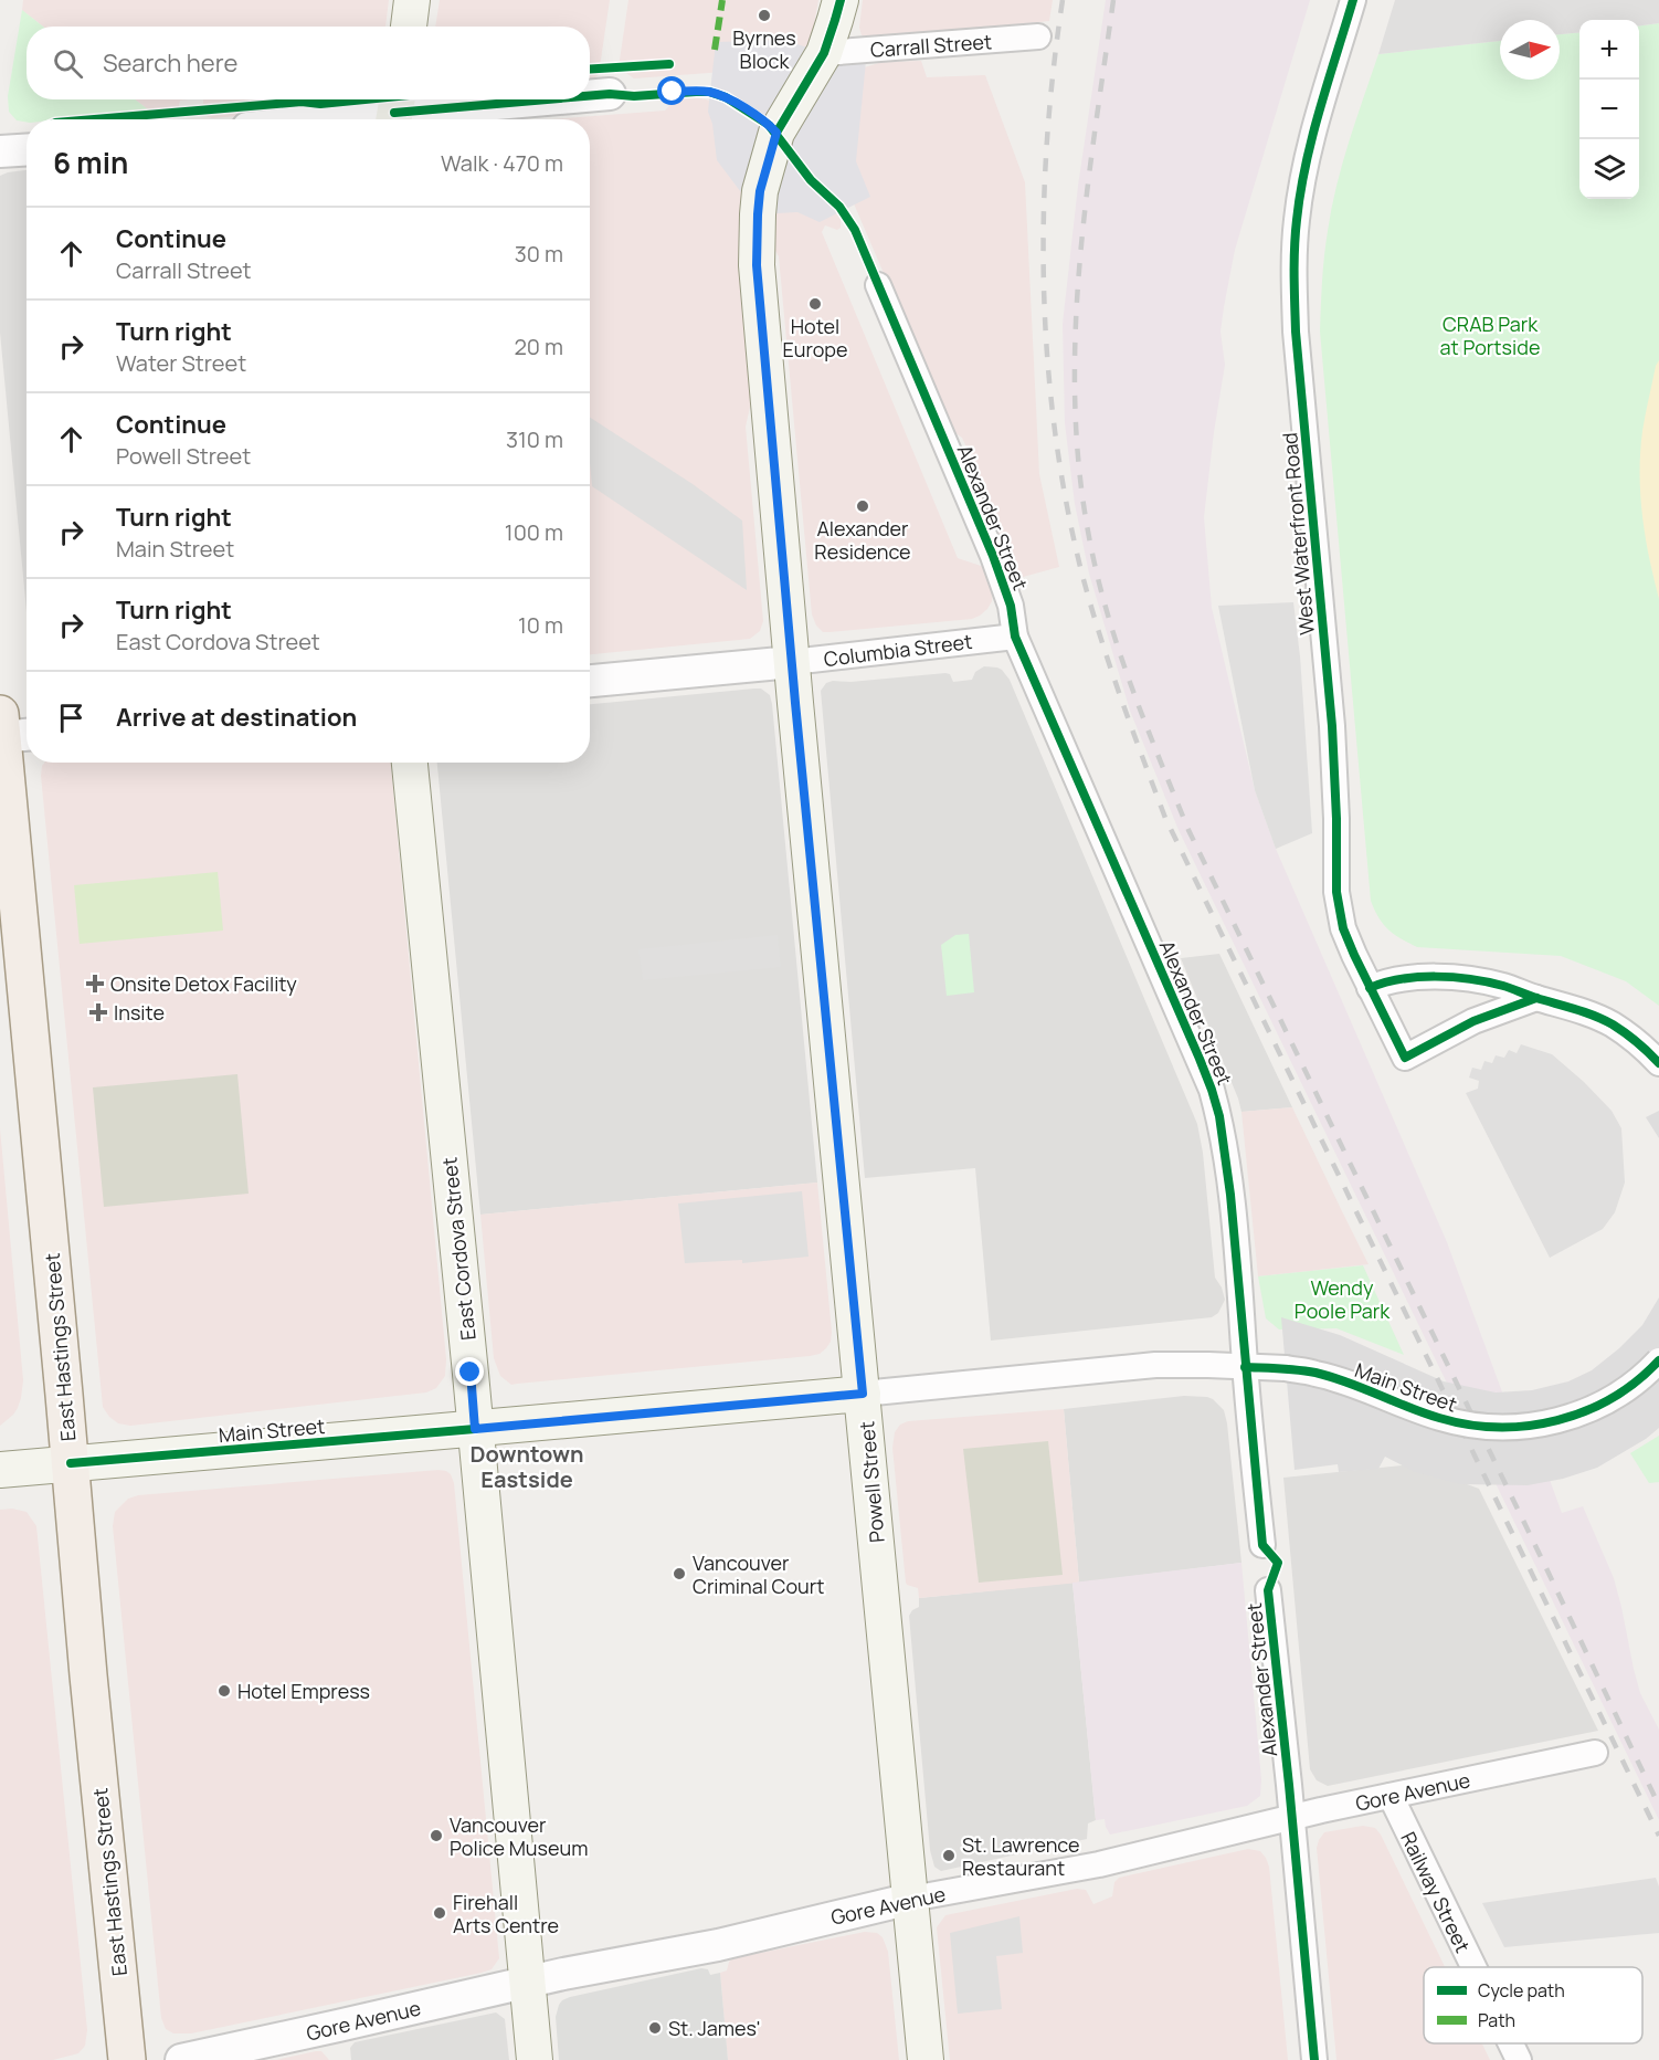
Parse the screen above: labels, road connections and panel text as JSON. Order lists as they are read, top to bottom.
{
  "streets": {
    "main road": [
      "East Cordova Street",
      "East Hastings Street",
      "Main Street",
      "Powell Street"
    ],
    "street": [
      "Carrall Street",
      "Alexander Street",
      "West Waterfront Road",
      "Columbia Street",
      "Gore Avenue",
      "Railway Street"
    ]
  },
  "crossings": [
    ["Carrall Street", "Powell Street"],
    ["Alexander Street", "Columbia Street"],
    ["Alexander Street", "Main Street"],
    ["Alexander Street", "Gore Avenue"],
    ["Columbia Street", "Powell Street"],
    ["East Cordova Street", "Main Street"],
    ["East Cordova Street", "Gore Avenue"],
    ["East Hastings Street", "Main Street"],
    ["Main Street", "Powell Street"],
    ["Powell Street", "Gore Avenue"],
    ["Gore Avenue", "Railway Street"]
  ],
  "districts": ["Downtown Eastside"],
  "parks": ["CRAB Park at Portside", "Wendy Poole Park"],
  "places": {
    "other": [
      "Byrnes Block",
      "Hotel Europe",
      "Alexander Residence",
      "Vancouver Criminal Court",
      "Hotel Empress",
      "Vancouver Police Museum",
      "St. Lawrence Restaurant",
      "Firehall Arts Centre",
      "St. James'"
    ],
    "health": ["Onsite Detox Facility", "Insite"]
  },
  "legend": ["Cycle path", "Path"],
  "north": "right",
  "page": {
    "map_buttons": ["+", "−"],
    "search": "Search here",
    "heading": ["6 min", "Walk · 470 m"],
    "list": [
      ["Continue", "Carrall Street", "30 m"],
      ["Turn right", "Water Street", "20 m"],
      ["Continue", "Powell Street", "310 m"],
      ["Turn right", "Main Street", "100 m"],
      ["Turn right", "East Cordova Street", "10 m"],
      "Arrive at destination"
    ]
  }
}
